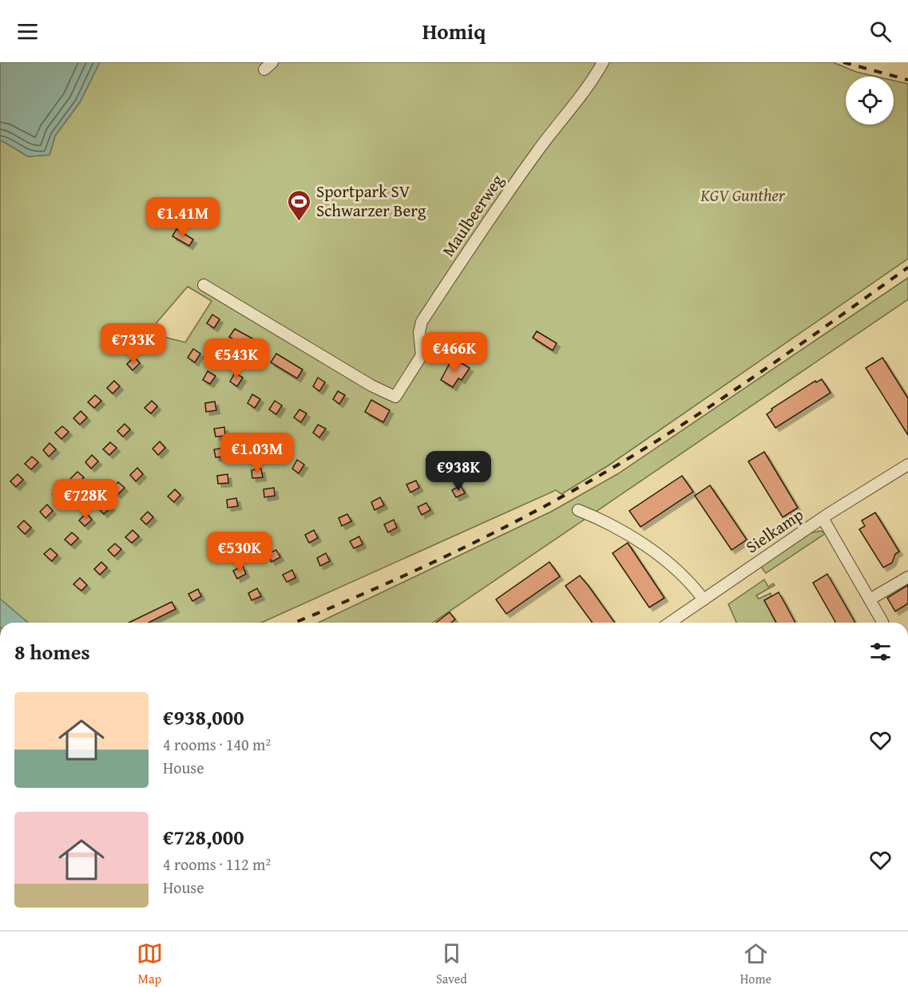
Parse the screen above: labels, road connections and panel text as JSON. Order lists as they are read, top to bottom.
{
  "streets": {
    "street": ["Maulbeerweg", "Sielkamp"]
  },
  "parks": ["KGV Gunther"],
  "places": {
    "sports": ["Sportpark SV Schwarzer Berg"]
  },
  "page": {
    "header": "Homiq",
    "price": [
      "€1.41M",
      "€733K",
      "€466K",
      "€543K",
      "€1.03M",
      "€938K",
      "€728K",
      "€530K"
    ],
    "heading": "8 homes",
    "list": [
      {
        "name": "€938,000",
        "note": "4 rooms · 140 m² · House"
      },
      {
        "name": "€728,000",
        "note": "4 rooms · 112 m² · House"
      }
    ],
    "tabs": ["Map", "Saved", "Home"]
  }
}
